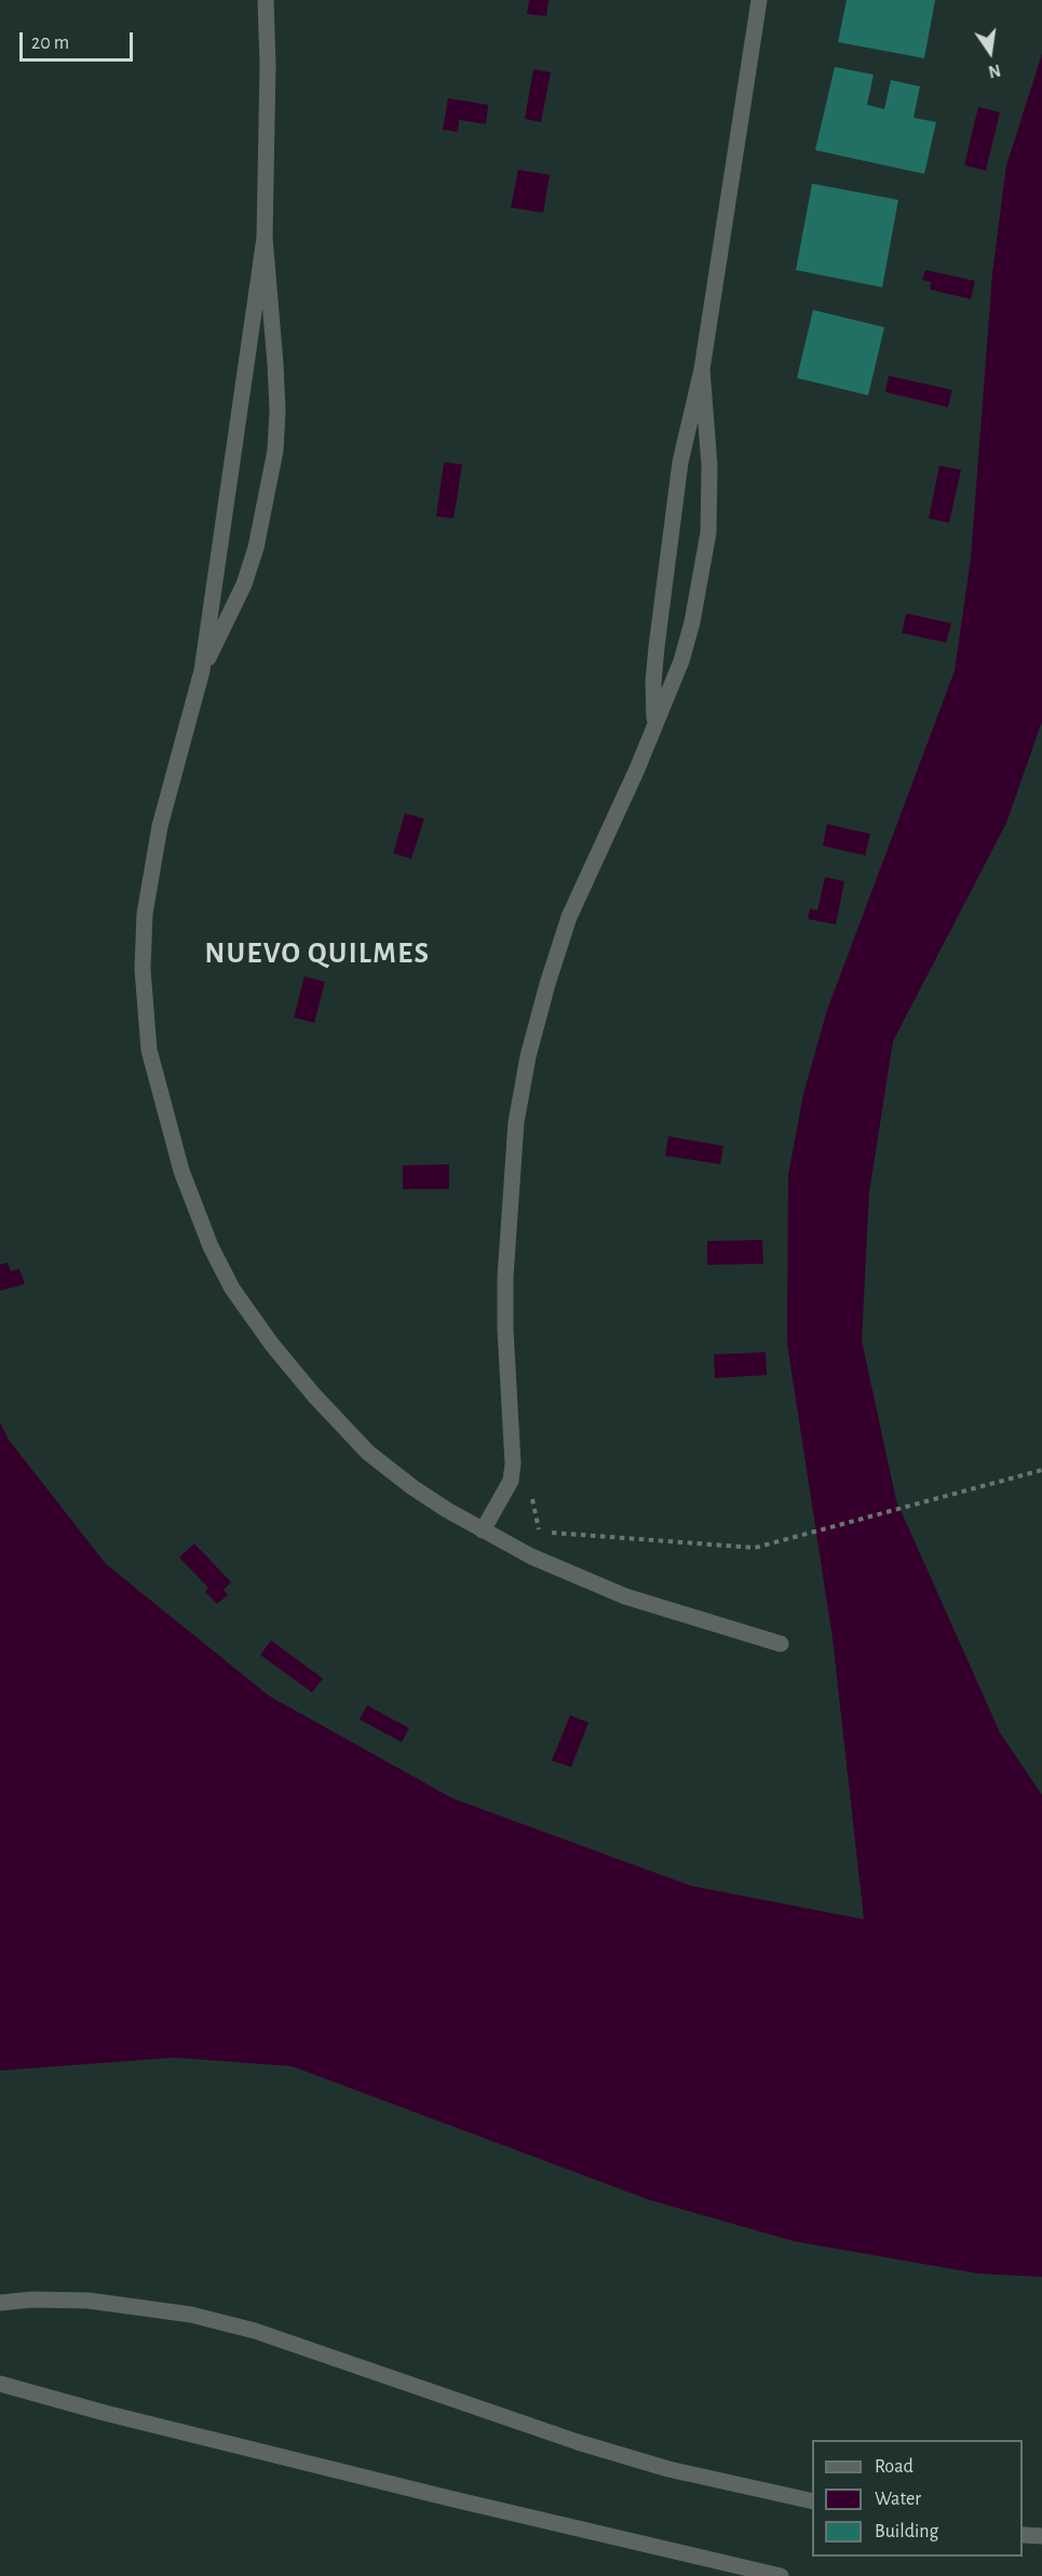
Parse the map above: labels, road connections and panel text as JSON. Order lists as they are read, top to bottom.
{
  "districts": ["NUEVO QUILMES"],
  "legend": ["Road", "Water", "Building"],
  "scale_bar": "20 m",
  "north": "bottom"
}
